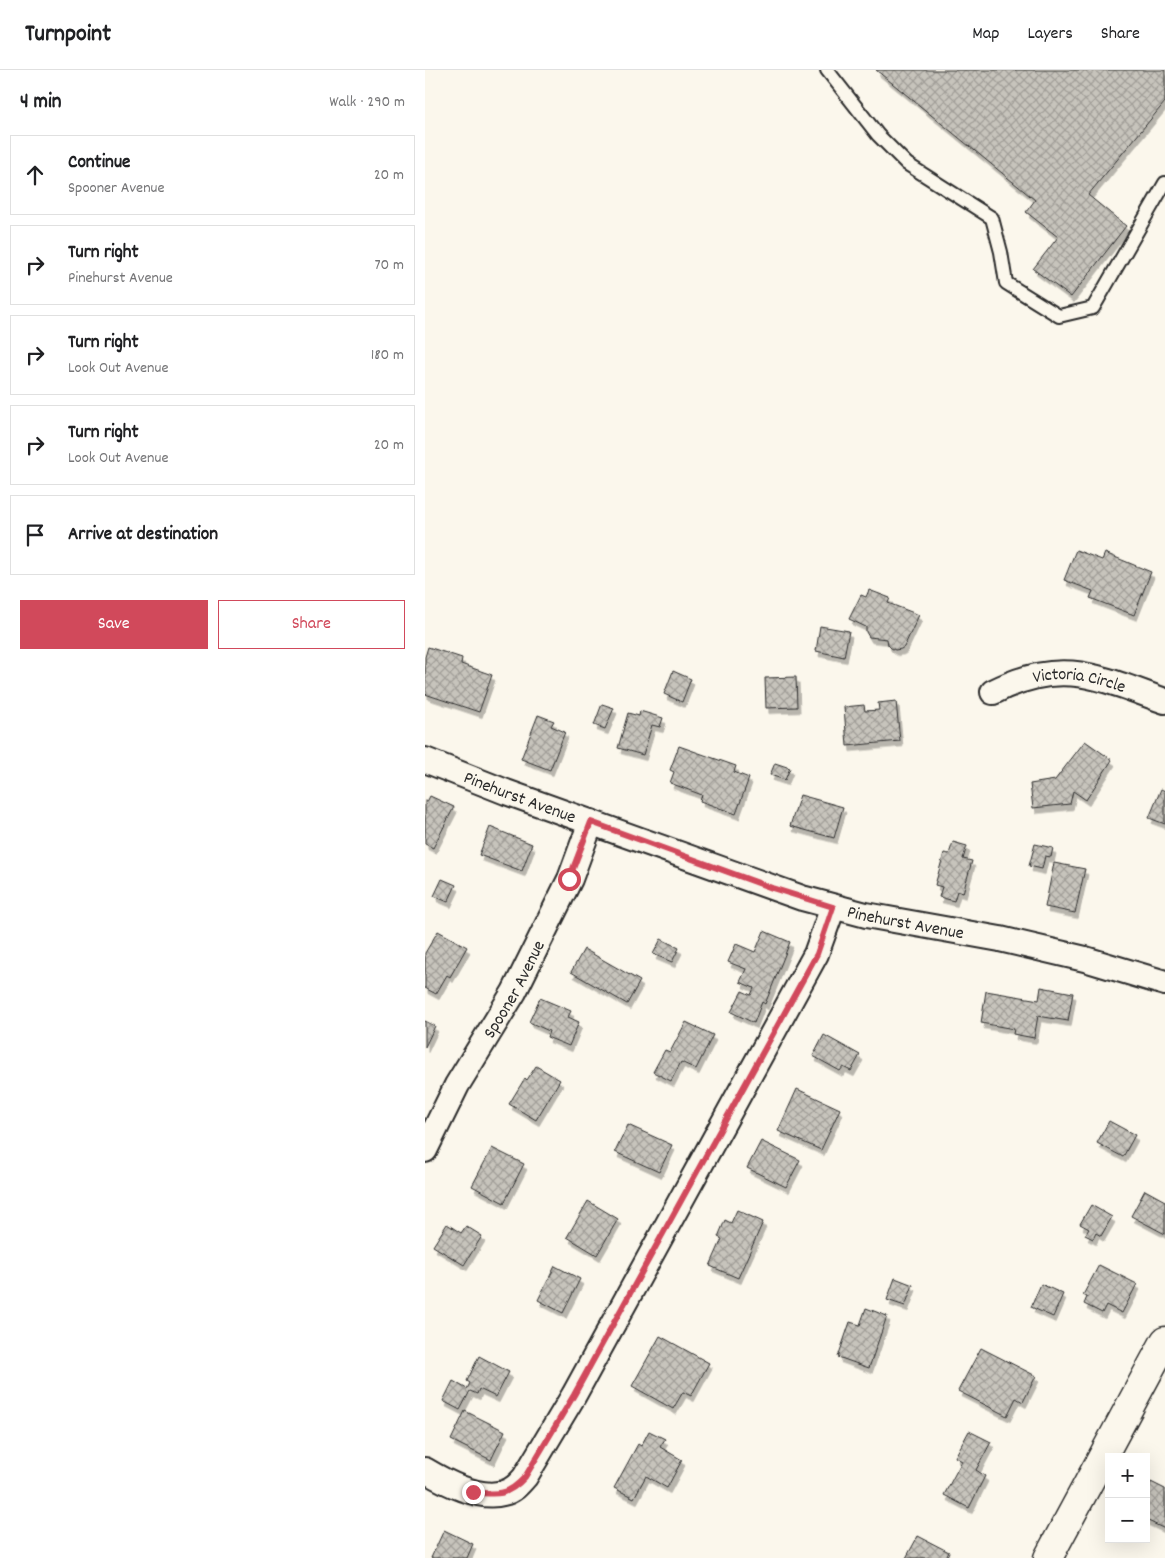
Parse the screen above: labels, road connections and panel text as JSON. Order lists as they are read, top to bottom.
{
  "streets": {
    "street": ["Victoria Circle", "Pinehurst Avenue", "Spooner Avenue"]
  },
  "crossings": [
    ["Pinehurst Avenue", "Spooner Avenue"]
  ],
  "page": {
    "header": "Turnpoint",
    "nav": ["Map", "Layers", "Share"],
    "heading": ["4 min", "Walk · 290 m"],
    "list": [
      ["Continue", "Spooner Avenue", "20 m"],
      ["Turn right", "Pinehurst Avenue", "70 m"],
      ["Turn right", "Look Out Avenue", "180 m"],
      ["Turn right", "Look Out Avenue", "20 m"],
      "Arrive at destination"
    ],
    "buttons": ["Save", "Share"],
    "map_buttons": ["+", "−"]
  }
}
